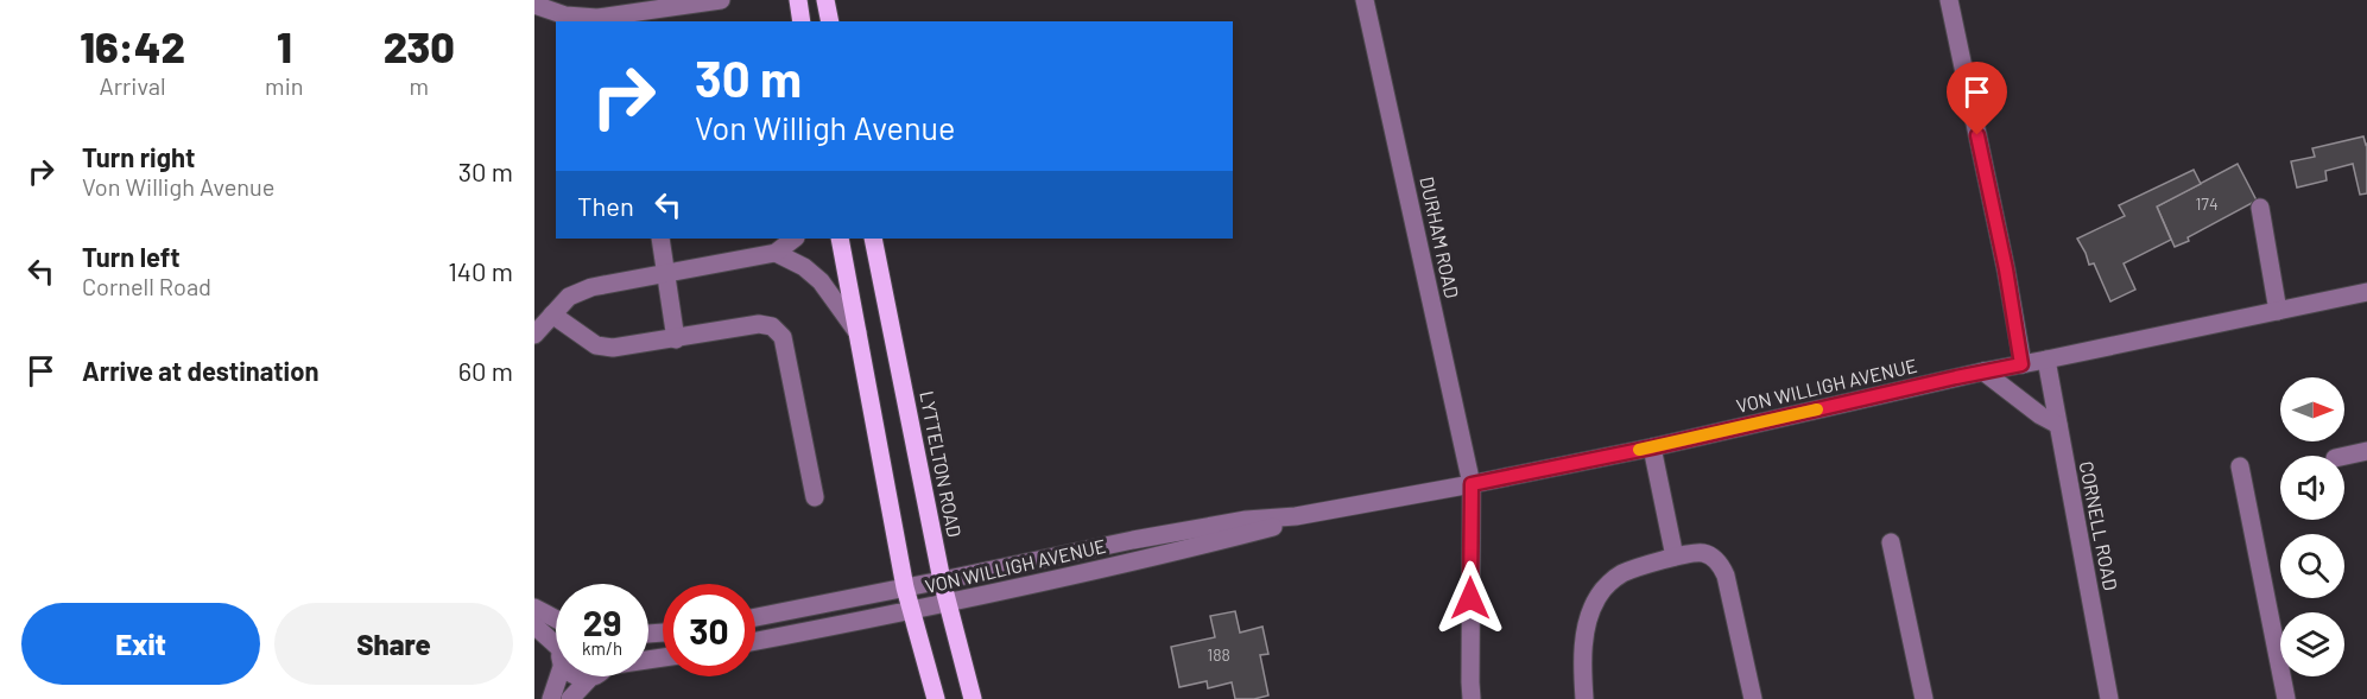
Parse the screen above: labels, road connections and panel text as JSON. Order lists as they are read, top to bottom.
{
  "streets": {
    "main road": ["LYTTELTON ROAD"],
    "street": ["DURHAM ROAD", "VON WILLIGH AVENUE", "CORNELL ROAD"]
  },
  "crossings": [
    ["DURHAM ROAD", "VON WILLIGH AVENUE"],
    ["VON WILLIGH AVENUE", "LYTTELTON ROAD"],
    ["VON WILLIGH AVENUE", "CORNELL ROAD"]
  ],
  "house_numbers": ["174", "188"],
  "north": "right",
  "page": {
    "eta": [
      "16:42",
      "Arrival",
      "1",
      "min",
      "230",
      "m"
    ],
    "turn": ["30 m", "Von Willigh Avenue"],
    "list": [
      {
        "name": "Turn right",
        "note": "Von Willigh Avenue",
        "value": "30 m"
      },
      {
        "name": "Turn left",
        "note": "Cornell Road",
        "value": "140 m"
      },
      {
        "name": "Arrive at destination",
        "value": "60 m"
      }
    ],
    "then": "Then",
    "speed": "29 km/h",
    "limit": "30",
    "buttons": ["Exit", "Share"]
  }
}
